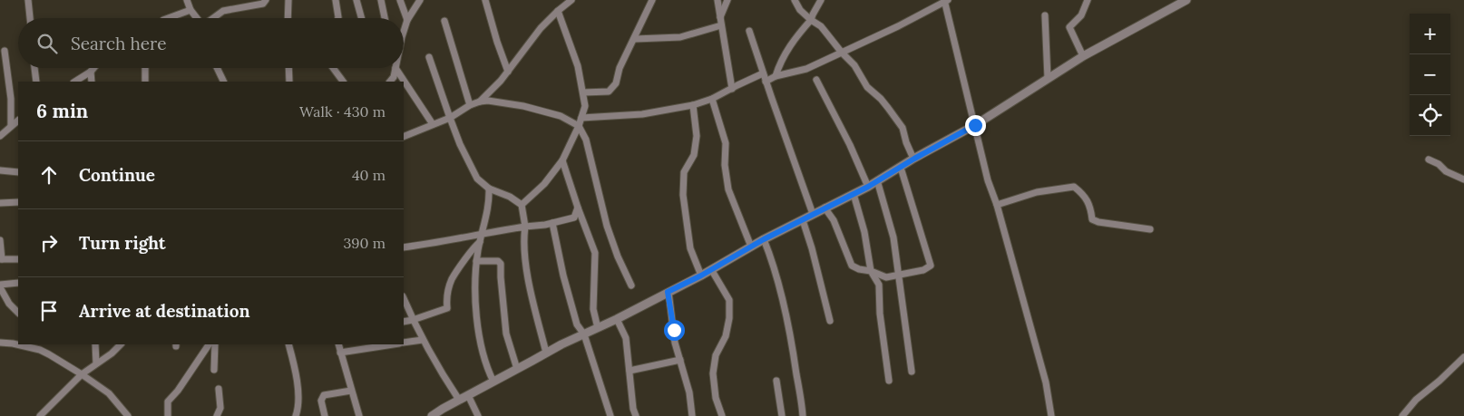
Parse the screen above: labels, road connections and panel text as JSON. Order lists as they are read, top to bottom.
{
  "page": {
    "map_buttons": ["+", "−"],
    "search": "Search here",
    "heading": ["6 min", "Walk · 430 m"],
    "list": [
      ["Continue", "40 m"],
      ["Turn right", "390 m"],
      "Arrive at destination"
    ]
  }
}
